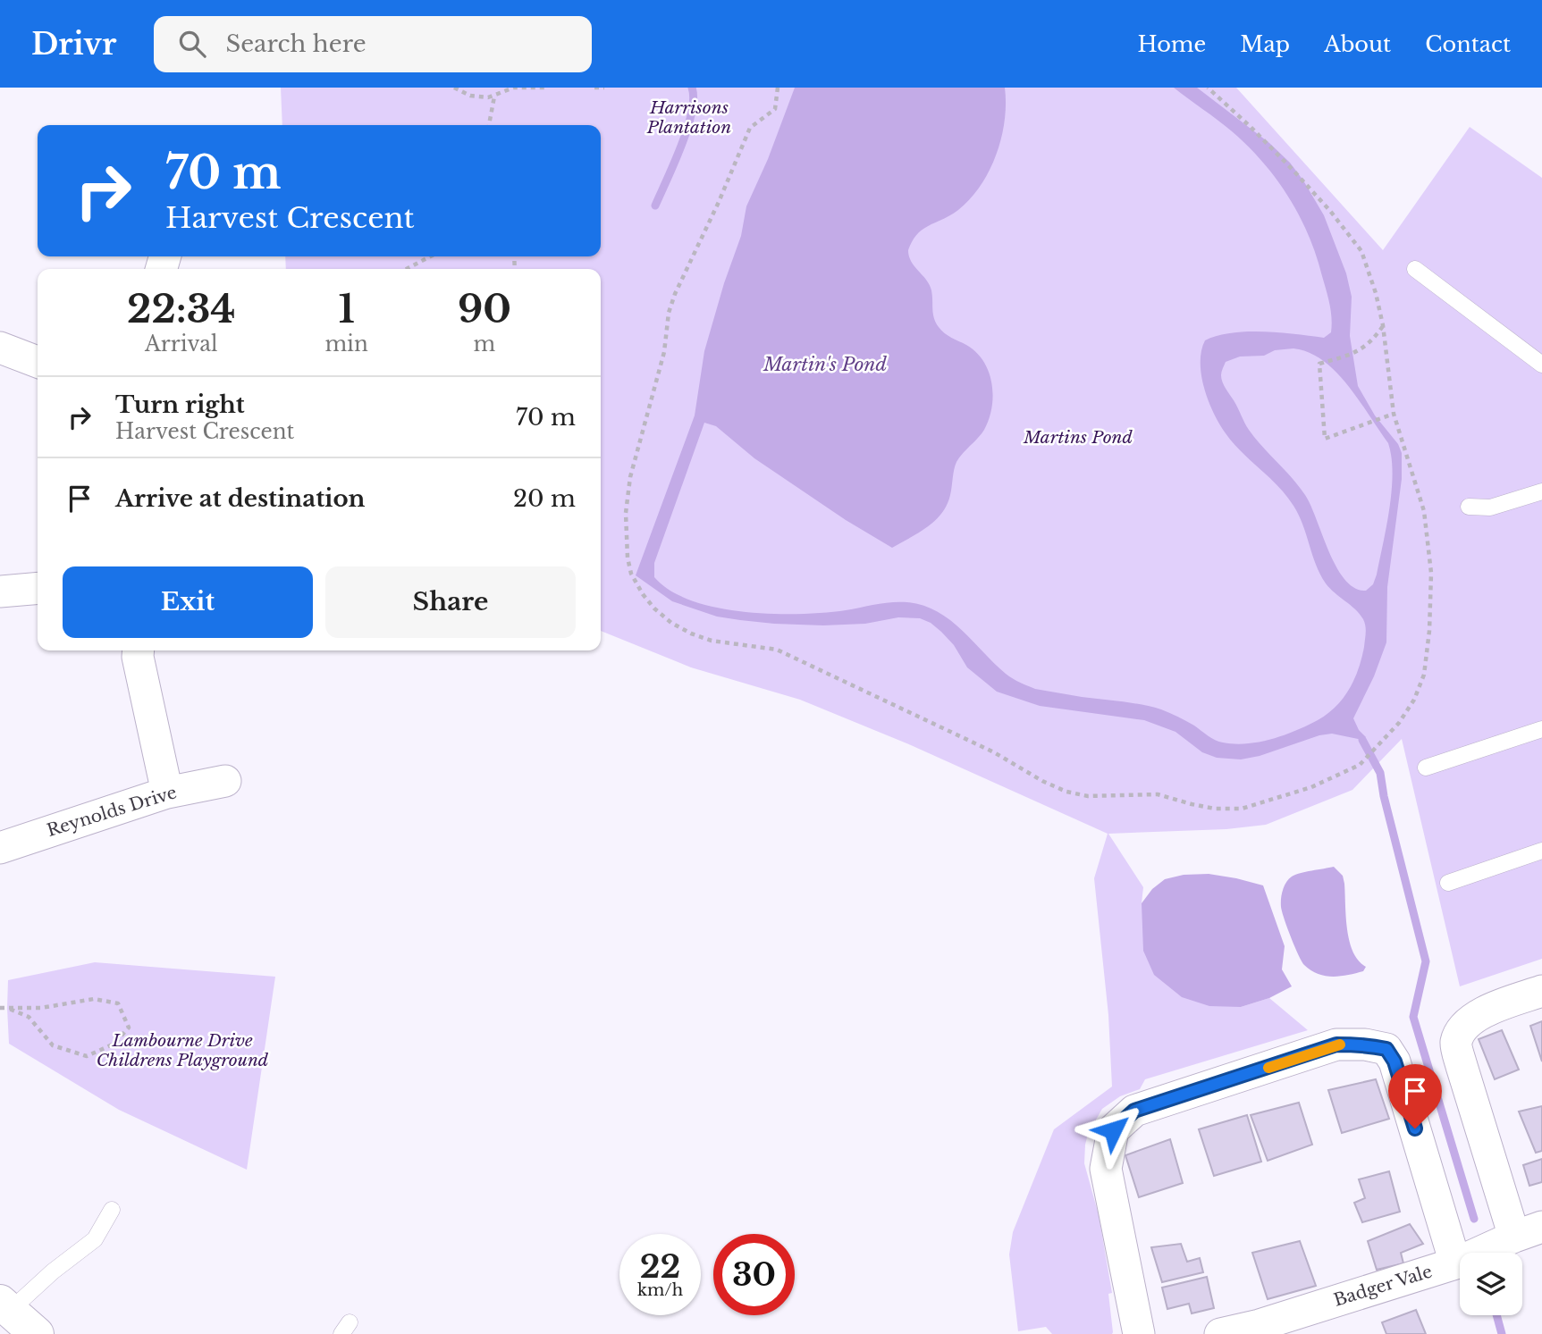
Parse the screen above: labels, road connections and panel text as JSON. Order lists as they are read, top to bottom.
{
  "streets": {
    "street": ["Reynolds Drive", "Badger Vale"]
  },
  "water": ["Martin's Pond"],
  "parks": ["Harrisons Plantation", "Martins Pond", "Lambourne Drive Childrens Playground"],
  "page": {
    "header": "Drivr",
    "search": "Search here",
    "nav": [
      "Home",
      "Map",
      "About",
      "Contact"
    ],
    "turn": ["70 m", "Harvest Crescent"],
    "eta": [
      "22:34",
      "Arrival",
      "1",
      "min",
      "90",
      "m"
    ],
    "list": [
      {
        "name": "Turn right",
        "note": "Harvest Crescent",
        "value": "70 m"
      },
      {
        "name": "Arrive at destination",
        "value": "20 m"
      }
    ],
    "buttons": ["Exit", "Share"],
    "speed": "22 km/h",
    "limit": "30"
  }
}
